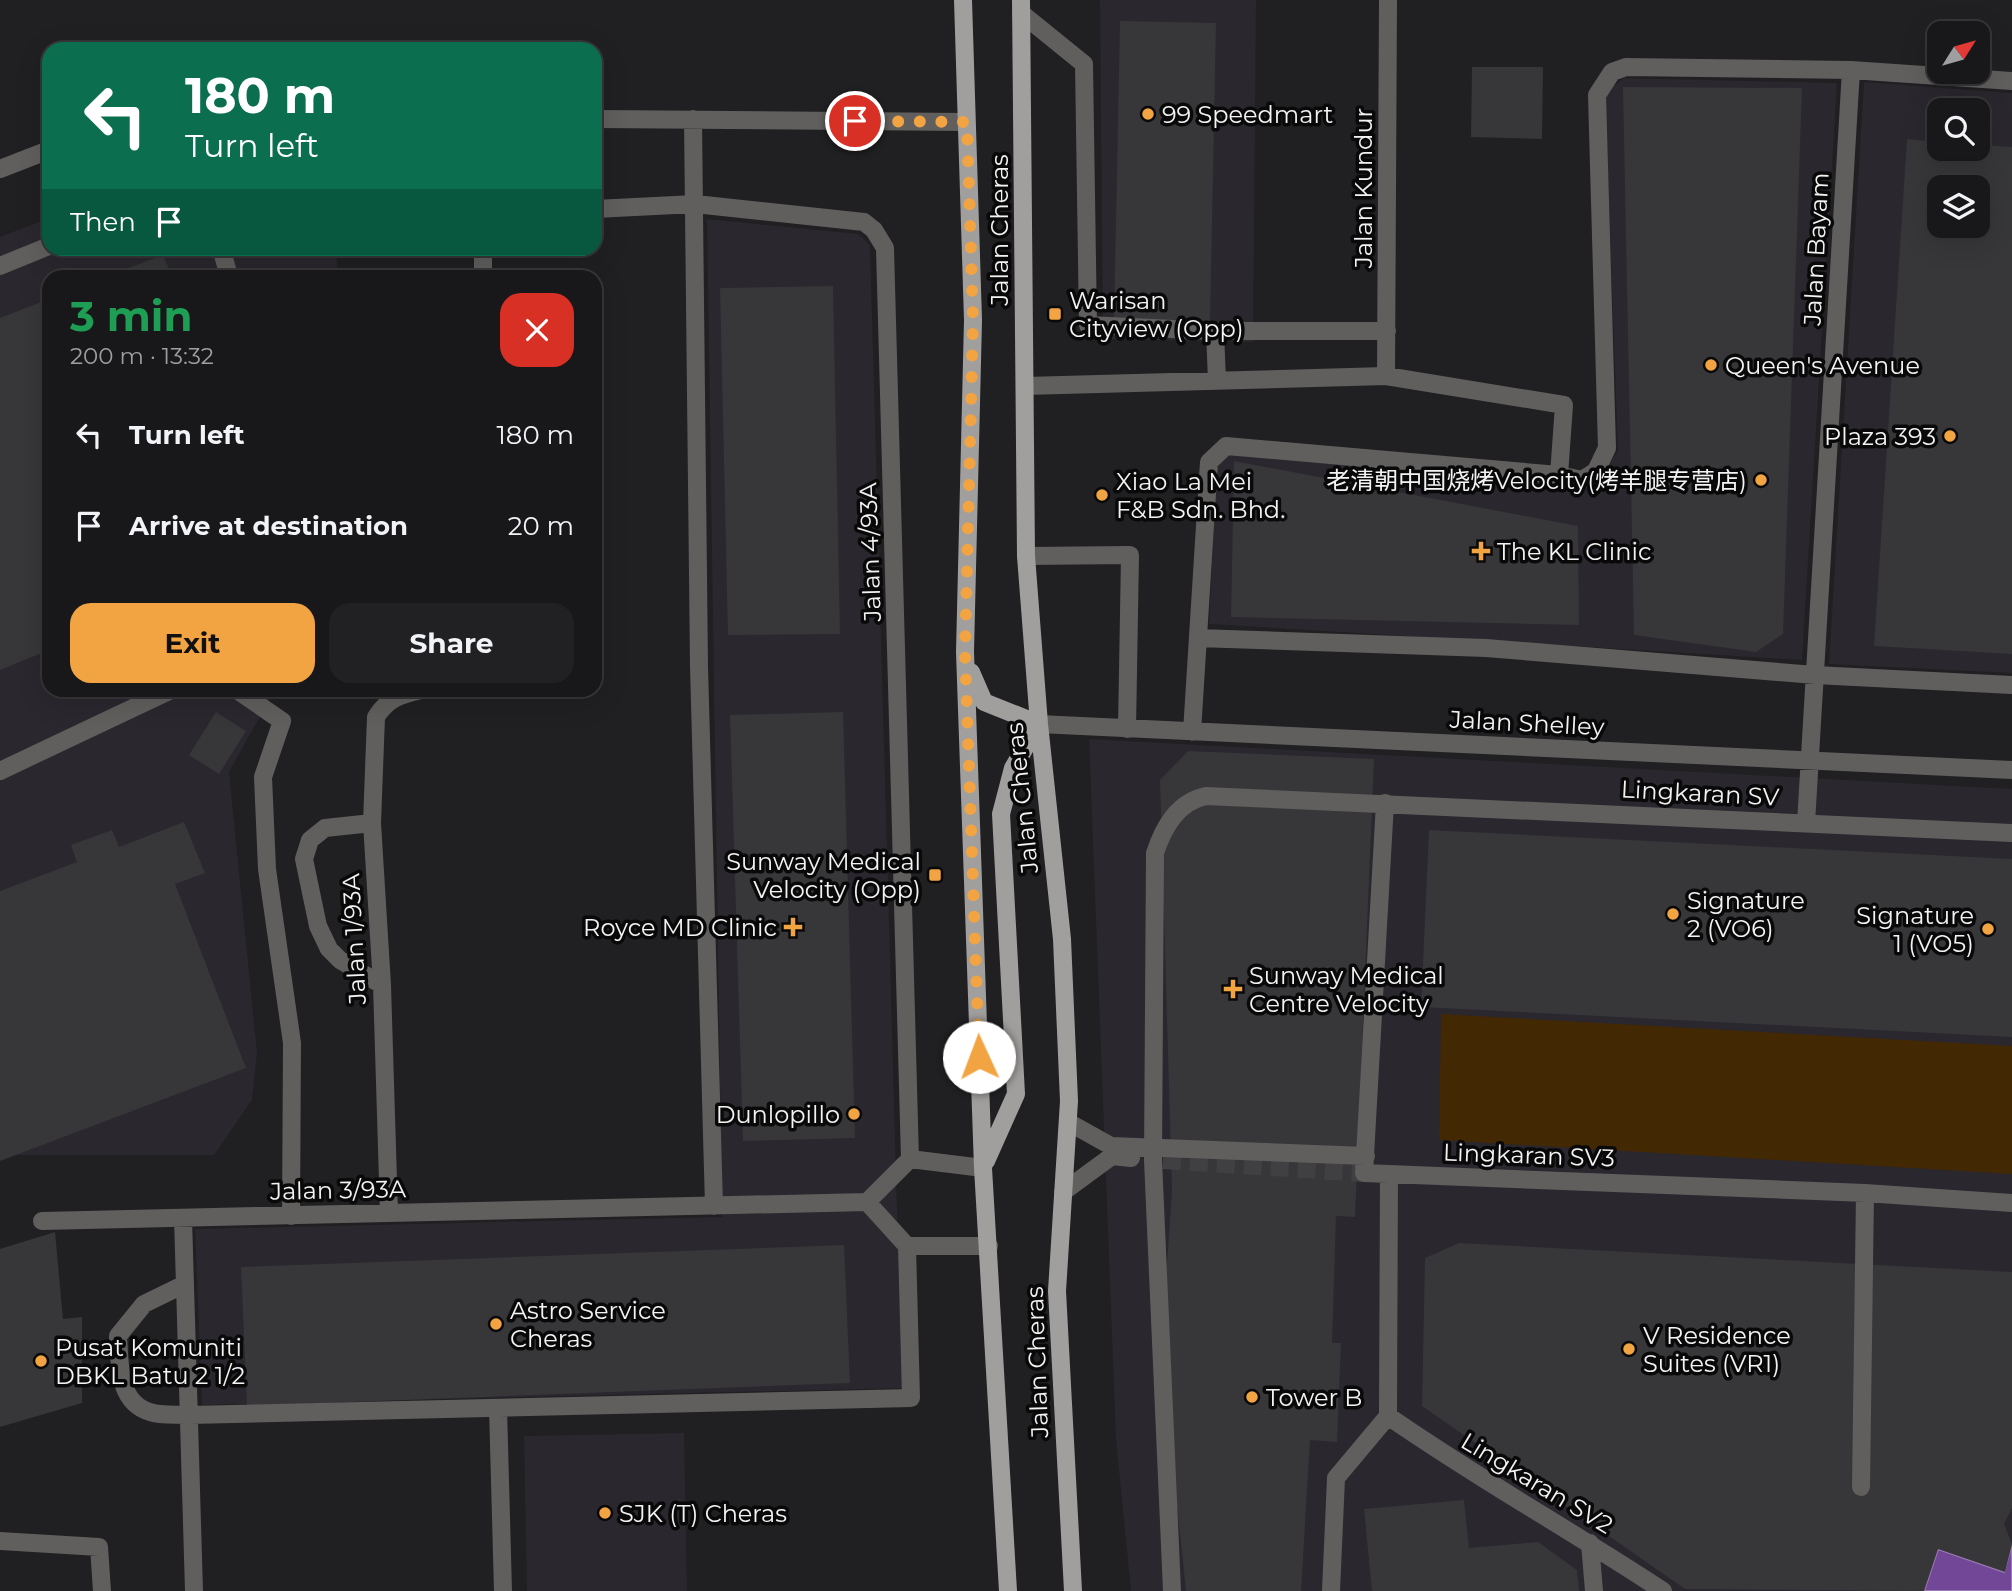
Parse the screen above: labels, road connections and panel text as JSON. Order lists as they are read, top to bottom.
{
  "streets": {
    "main road": ["Jalan Cheras"],
    "street": [
      "Jalan Kundur",
      "Jalan Bayam",
      "Jalan 4/93A",
      "Jalan Shelley",
      "Lingkaran SV",
      "Jalan 1/93A",
      "Lingkaran SV3",
      "Jalan 3/93A",
      "Lingkaran SV2"
    ]
  },
  "crossings": [
    ["Jalan Cheras", "Jalan Shelley"],
    ["Jalan Bayam", "Jalan Shelley"],
    ["Jalan Bayam", "Lingkaran SV"],
    ["Jalan 1/93A", "Jalan 3/93A"]
  ],
  "places": {
    "other": [
      "99 Speedmart",
      "Queen's Avenue",
      "Plaza 393",
      "老清朝中国烧烤Velocity(烤羊腿专营店)",
      "Xiao La Mei F&B Sdn. Bhd.",
      "Signature 2 (VO6)",
      "Signature 1 (VO5)",
      "Dunlopillo",
      "Astro Service Cheras",
      "V Residence Suites (VR1)",
      "Pusat Komuniti DBKL Batu 2 1/2",
      "Tower B",
      "SJK (T) Cheras"
    ],
    "transit": ["Warisan Cityview (Opp)", "Sunway Medical Velocity (Opp)"],
    "health": ["The KL Clinic", "Royce MD Clinic", "Sunway Medical Centre Velocity"]
  },
  "north": "top right",
  "page": {
    "turn": ["180 m", "Turn left"],
    "then": "Then",
    "heading": ["3 min", "200 m · 13:32"],
    "list": [
      {
        "name": "Turn left",
        "value": "180 m"
      },
      {
        "name": "Arrive at destination",
        "value": "20 m"
      }
    ],
    "buttons": ["Exit", "Share"]
  }
}
